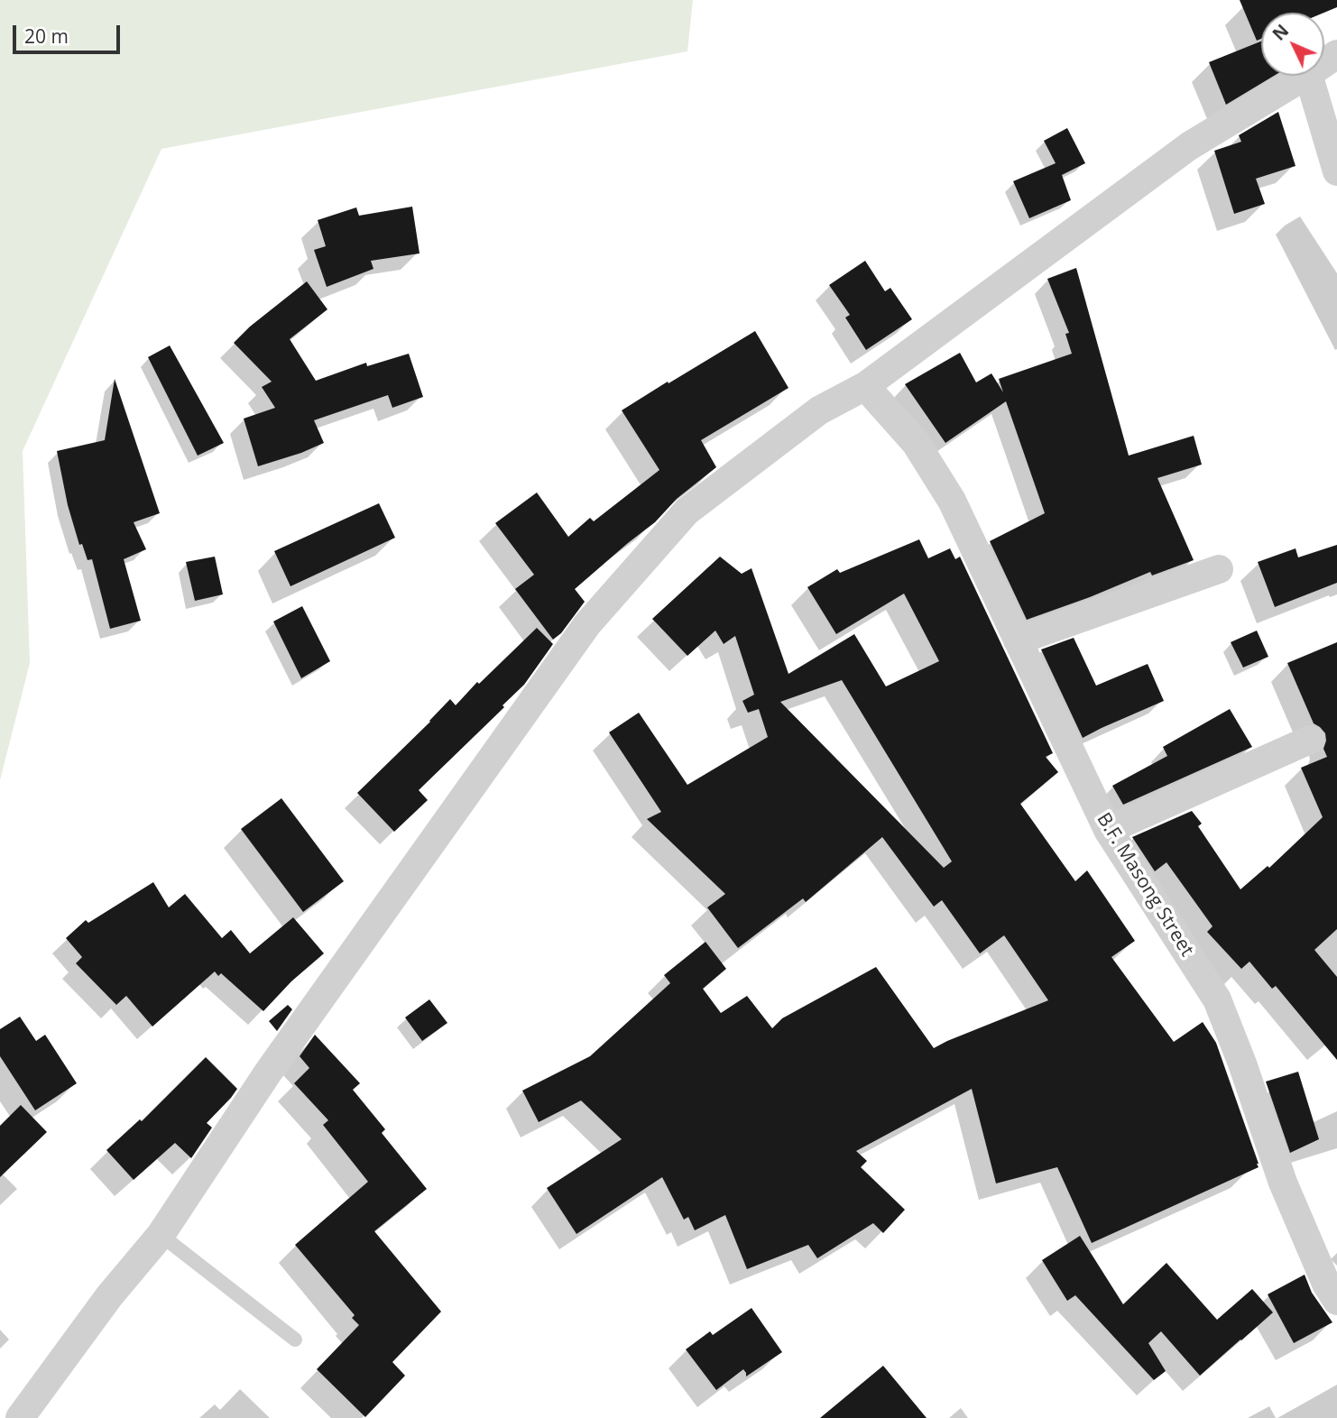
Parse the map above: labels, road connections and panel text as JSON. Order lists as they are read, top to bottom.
{
  "streets": {
    "street": ["B.F. Masong Street"]
  },
  "scale_bar": "20 m",
  "north": "top left"
}
